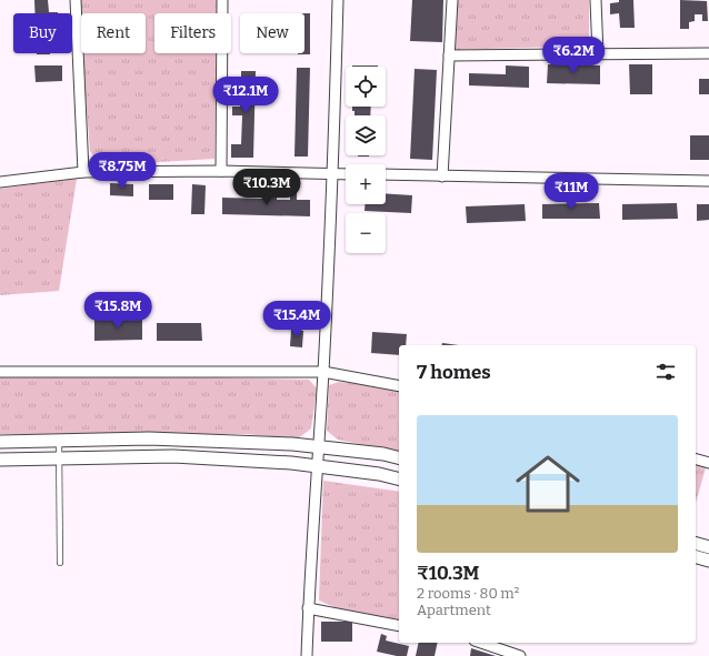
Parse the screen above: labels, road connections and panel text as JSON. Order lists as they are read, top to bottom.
{
  "page": {
    "chip": [
      "Buy",
      "Rent",
      "Filters",
      "New"
    ],
    "price": [
      "₹6.2M",
      "₹12.1M",
      "₹8.75M",
      "₹10.3M",
      "₹11M",
      "₹15.8M",
      "₹15.4M"
    ],
    "map_buttons": ["+", "−"],
    "heading": "7 homes",
    "list": [
      {
        "name": "₹10.3M",
        "note": "2 rooms · 80 m² · Apartment"
      }
    ]
  }
}
